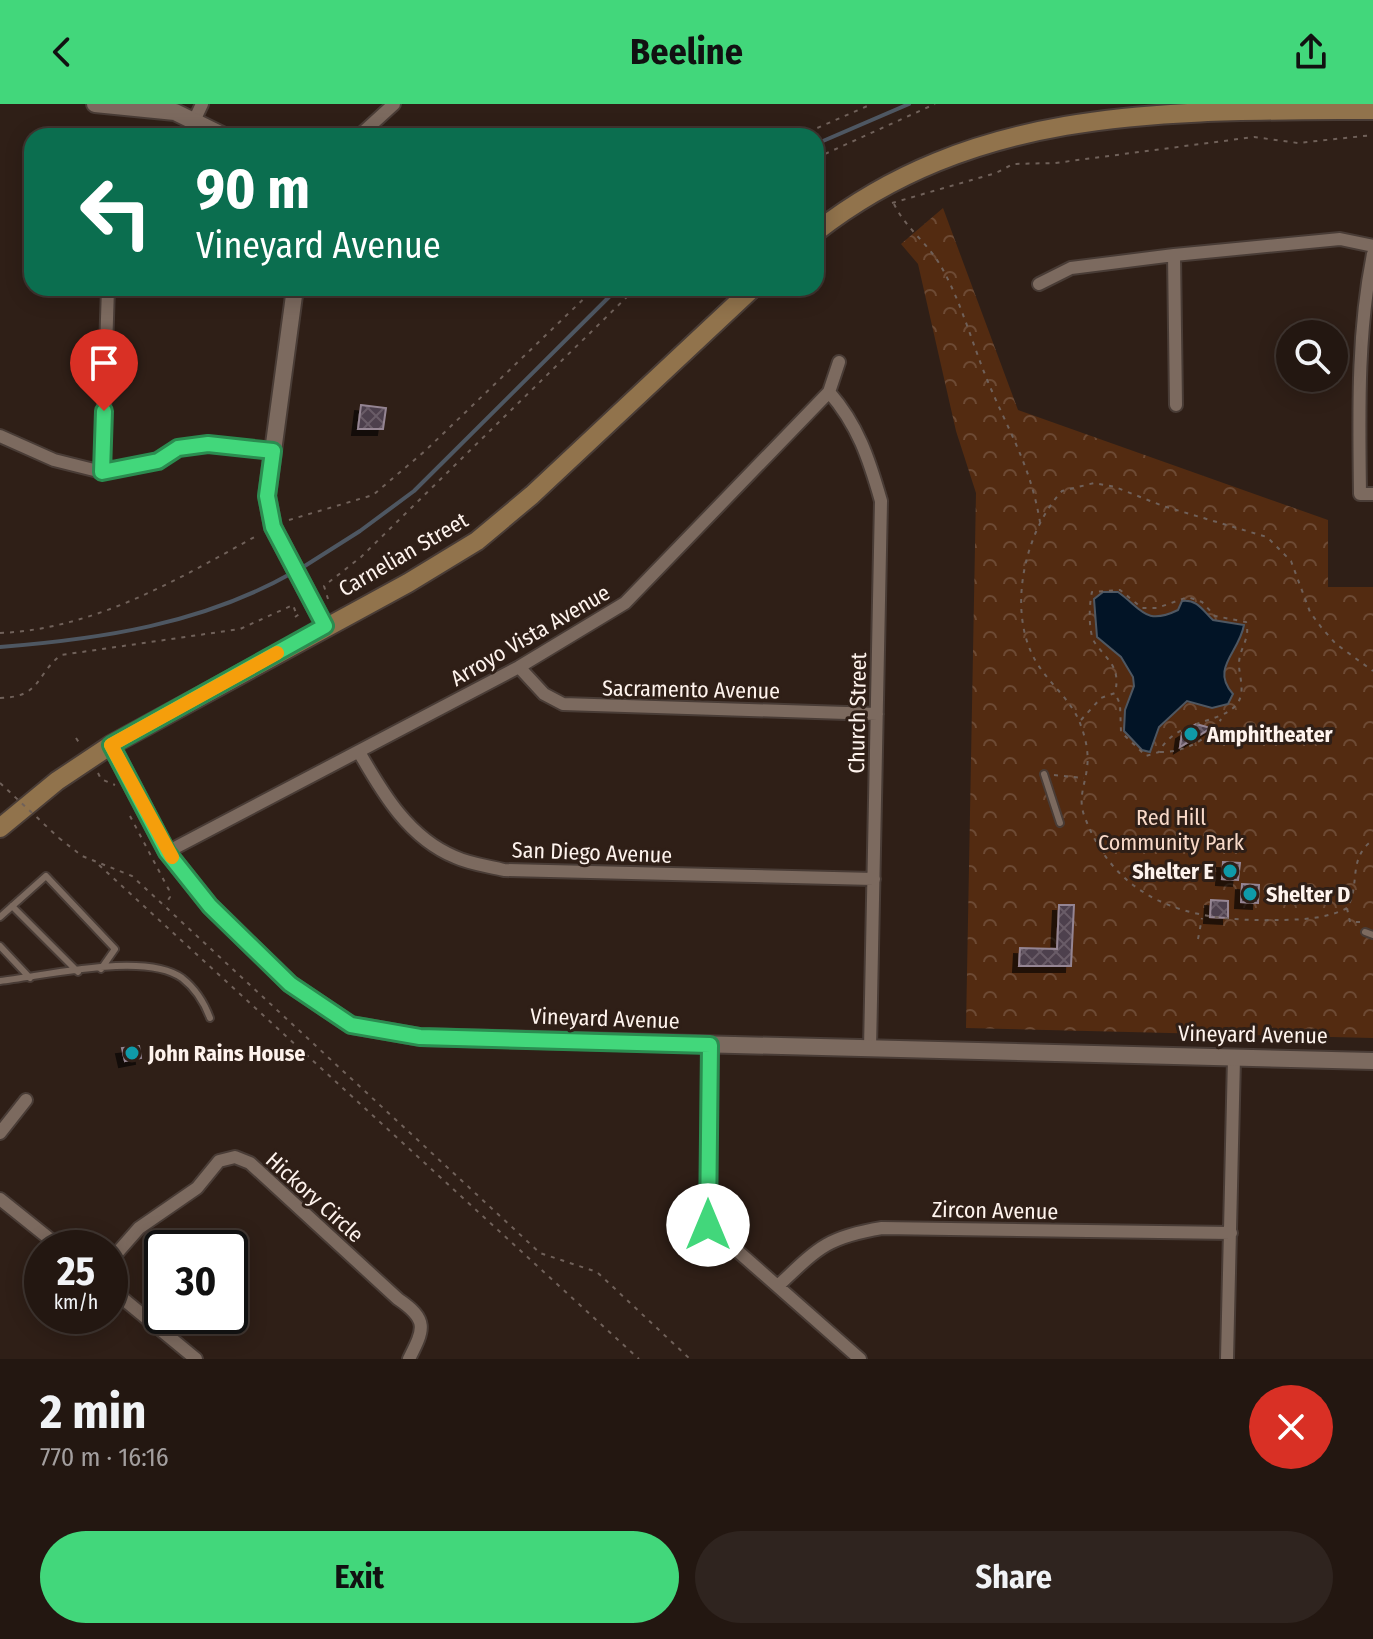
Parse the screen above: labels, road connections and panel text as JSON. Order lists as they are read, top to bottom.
{
  "streets": {
    "main road": ["Carnelian Street"],
    "street": [
      "Arroyo Vista Avenue",
      "Sacramento Avenue",
      "Church Street",
      "San Diego Avenue",
      "Vineyard Avenue",
      "Hickory Circle",
      "Zircon Avenue"
    ]
  },
  "crossings": [
    ["Carnelian Street", "Vineyard Avenue"],
    ["Arroyo Vista Avenue", "Sacramento Avenue"],
    ["Arroyo Vista Avenue", "Church Street"],
    ["Arroyo Vista Avenue", "San Diego Avenue"],
    ["Arroyo Vista Avenue", "Vineyard Avenue"],
    ["Sacramento Avenue", "Church Street"],
    ["Church Street", "San Diego Avenue"],
    ["Church Street", "Vineyard Avenue"]
  ],
  "parks": ["Red Hill Community Park"],
  "places": [
    "Amphitheater",
    "Shelter E",
    "Shelter D",
    "John Rains House"
  ],
  "page": {
    "header": "Beeline",
    "turn": ["90 m", "Vineyard Avenue"],
    "speed": "25 km/h",
    "limit": "30",
    "heading": ["2 min", "770 m · 16:16"],
    "buttons": ["Exit", "Share"]
  }
}
